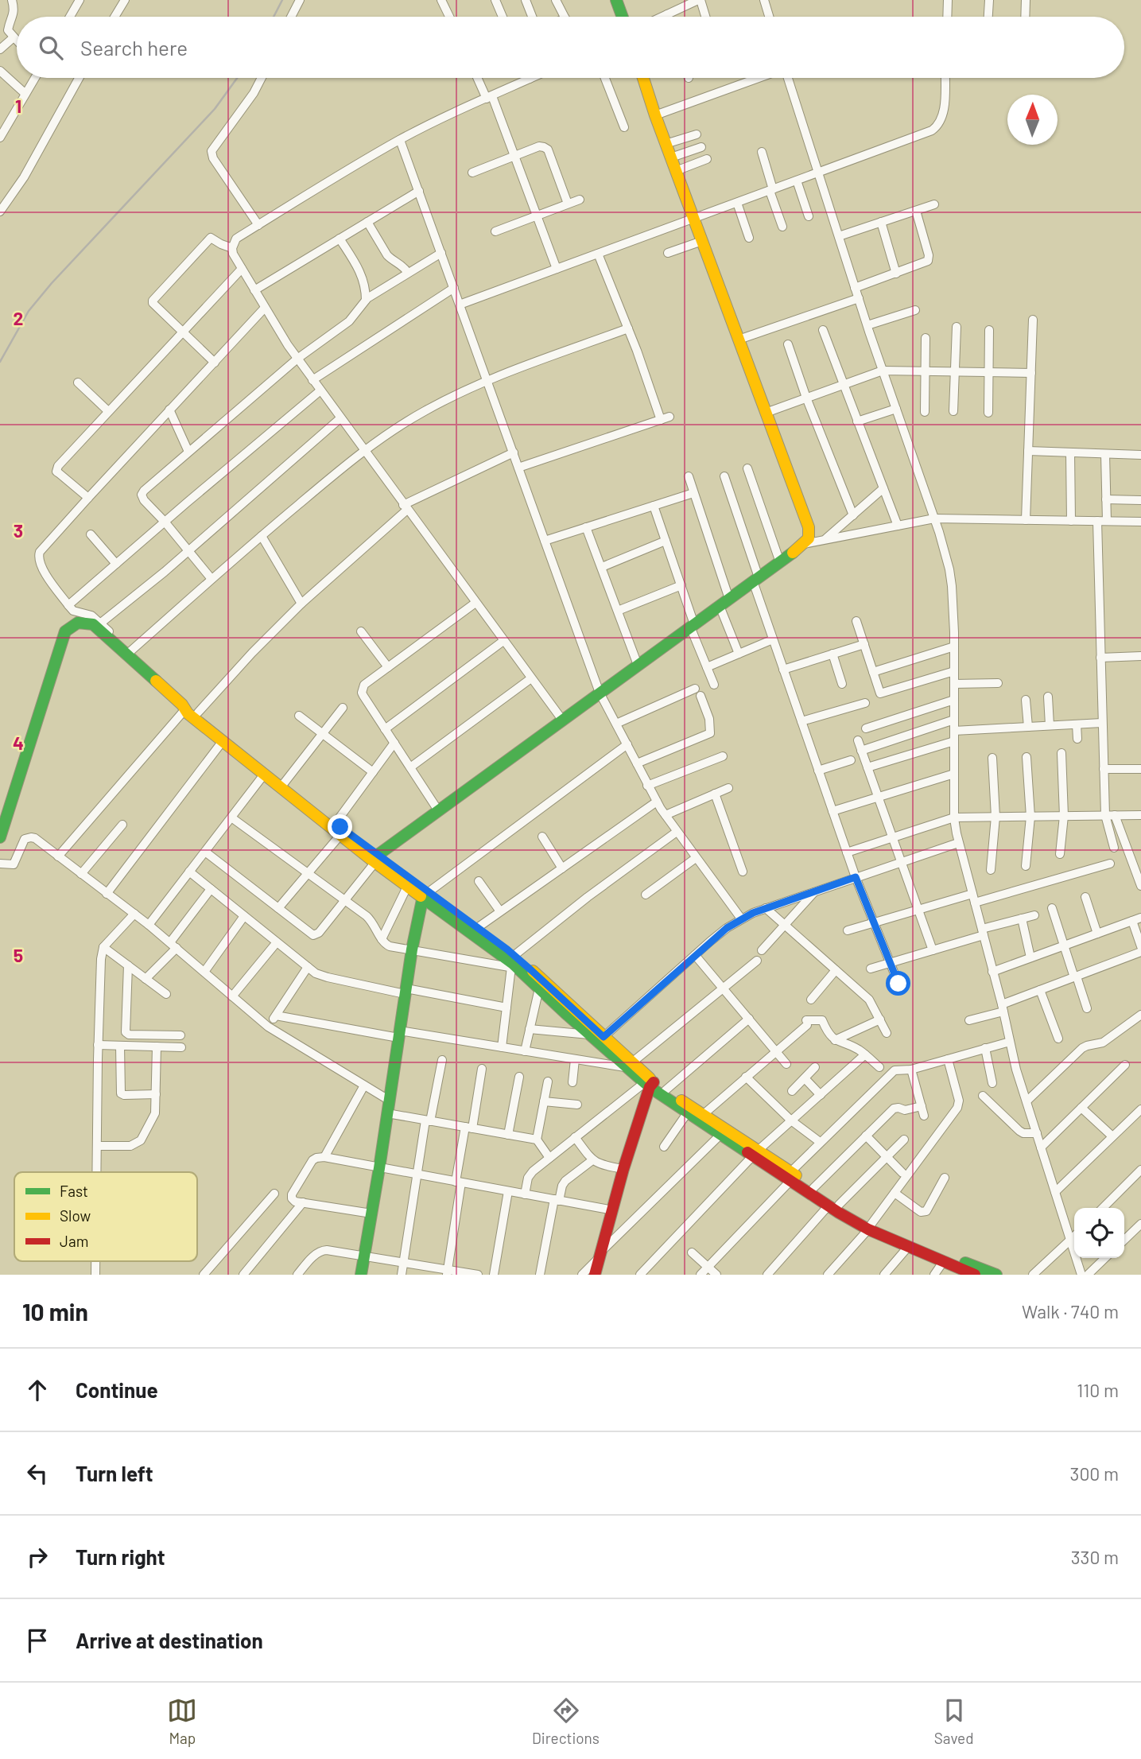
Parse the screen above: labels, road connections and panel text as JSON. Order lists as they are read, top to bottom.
{
  "legend": ["Fast", "Slow", "Jam"],
  "north": "top",
  "page": {
    "search": "Search here",
    "heading": ["10 min", "Walk · 740 m"],
    "list": [
      ["Continue", "110 m"],
      ["Turn left", "300 m"],
      ["Turn right", "330 m"],
      "Arrive at destination"
    ],
    "nav": ["Map", "Directions", "Saved"]
  },
  "grid": {
    "rows": [
      "1",
      "2",
      "3",
      "4",
      "5"
    ]
  }
}
